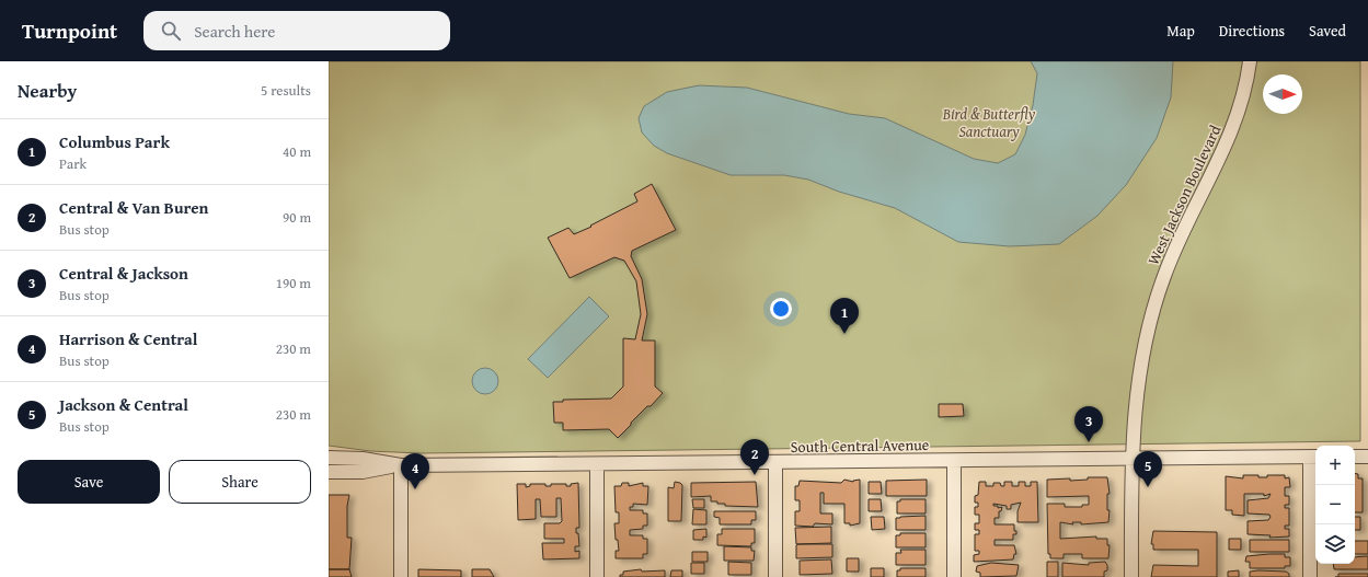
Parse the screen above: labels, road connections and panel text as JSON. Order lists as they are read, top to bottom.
{
  "streets": {
    "street": ["West Jackson Boulevard", "South Central Avenue"]
  },
  "crossings": [
    ["West Jackson Boulevard", "South Central Avenue"]
  ],
  "parks": ["Bird & Butterfly Sanctuary"],
  "north": "right",
  "page": {
    "header": "Turnpoint",
    "search": "Search here",
    "nav": ["Map", "Directions", "Saved"],
    "heading": ["Nearby", "5 results"],
    "list": [
      {
        "mark": "1",
        "name": "Columbus Park",
        "note": "Park",
        "value": "40 m"
      },
      {
        "mark": "2",
        "name": "Central & Van Buren",
        "note": "Bus stop",
        "value": "90 m"
      },
      {
        "mark": "3",
        "name": "Central & Jackson",
        "note": "Bus stop",
        "value": "190 m"
      },
      {
        "mark": "4",
        "name": "Harrison & Central",
        "note": "Bus stop",
        "value": "230 m"
      },
      {
        "mark": "5",
        "name": "Jackson & Central",
        "note": "Bus stop",
        "value": "230 m"
      }
    ],
    "pins": [
      "1",
      "3",
      "2",
      "5",
      "4"
    ],
    "map_buttons": ["+", "−"],
    "buttons": ["Save", "Share"]
  }
}
